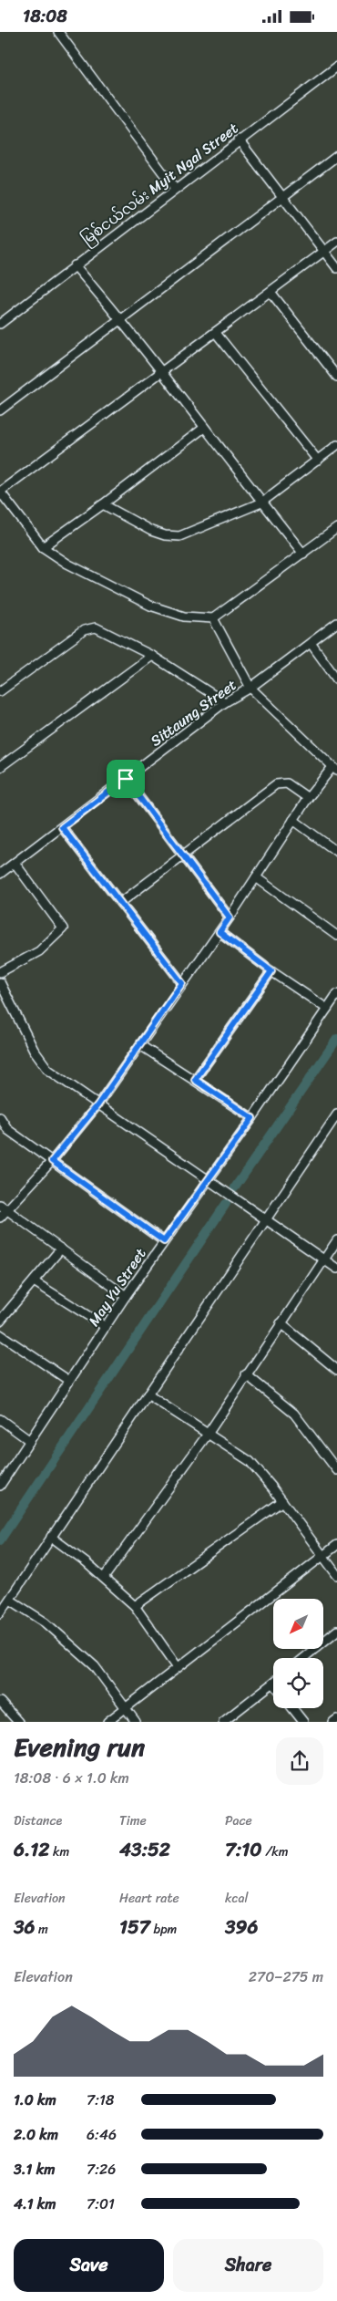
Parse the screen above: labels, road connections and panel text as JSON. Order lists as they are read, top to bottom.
{
  "streets": {
    "street": ["မြစ်ငယ်လမ်း Myit Ngal Street", "Sittaung Street", "May Yu Street"]
  },
  "north": "bottom left",
  "page": {
    "status": "18:08",
    "heading": ["Evening run", "18:08 · 6 × 1.0 km"],
    "stats": [
      ["Distance", "6.12 km"],
      ["Time", "43:52"],
      ["Pace", "7:10 /km"],
      ["Elevation", "36 m"],
      ["Heart rate", "157 bpm"],
      ["kcal", "396"]
    ],
    "chart": ["Elevation", "270–275 m"],
    "list": [
      {
        "name": "1.0 km",
        "note": "7:18"
      },
      {
        "name": "2.0 km",
        "note": "6:46"
      },
      {
        "name": "3.1 km",
        "note": "7:26"
      },
      {
        "name": "4.1 km",
        "note": "7:01"
      }
    ],
    "buttons": ["Save", "Share"]
  }
}
